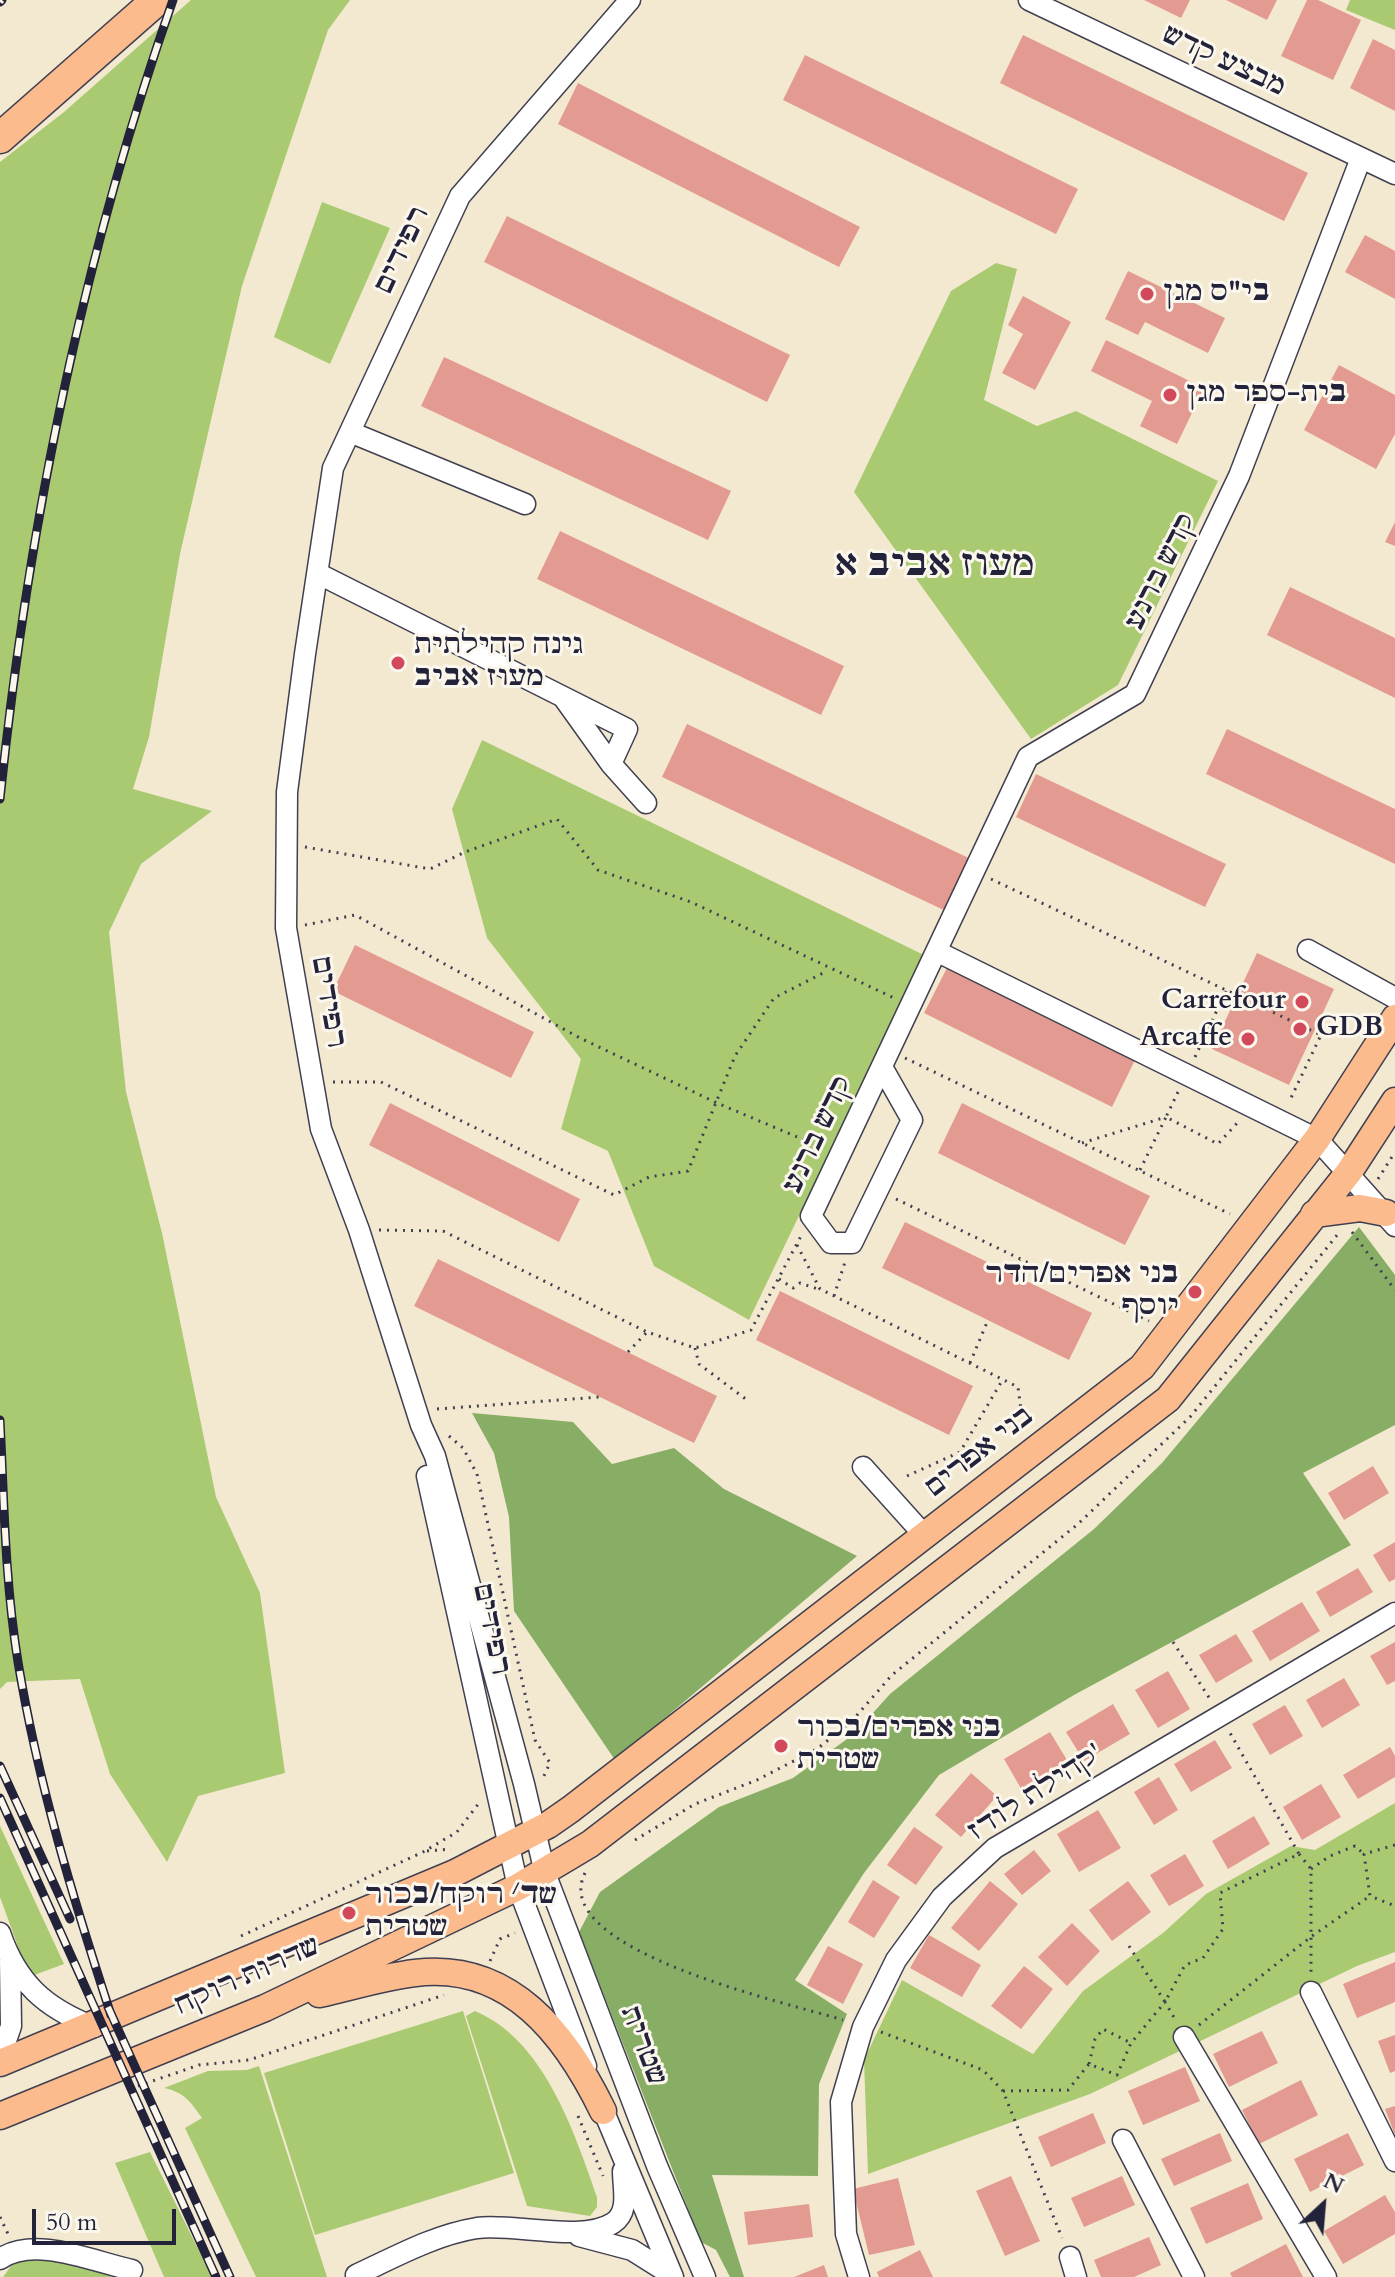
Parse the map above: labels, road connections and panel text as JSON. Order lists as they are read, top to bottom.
{
  "streets": {
    "main road": ["בני אפרים", "שדרות רוקח"],
    "street": [
      "מבצע קדש",
      "רפידים",
      "קדש ברנע",
      "קהילת לודז'",
      "שטרית"
    ]
  },
  "crossings": [
    ["מבצע קדש", "קדש ברנע"],
    ["רפידים", "בני אפרים"],
    ["רפידים", "שדרות רוקח"],
    ["רפידים", "שטרית"],
    ["בני אפרים", "שדרות רוקח"],
    ["בני אפרים", "שטרית"]
  ],
  "districts": ["מעוז אביב א"],
  "places": [
    "בי\"ס מגן",
    "בית-ספר מגן",
    "גינה קהילתית מעוז אביב",
    "Carrefour",
    "GDB",
    "Arcaffe",
    "בני אפרים/הדר יוסף",
    "בני אפרים/בכור שטרית",
    "שד׳ רוקח/בכור שטרית"
  ],
  "scale_bar": "50 m",
  "north": "top right"
}
